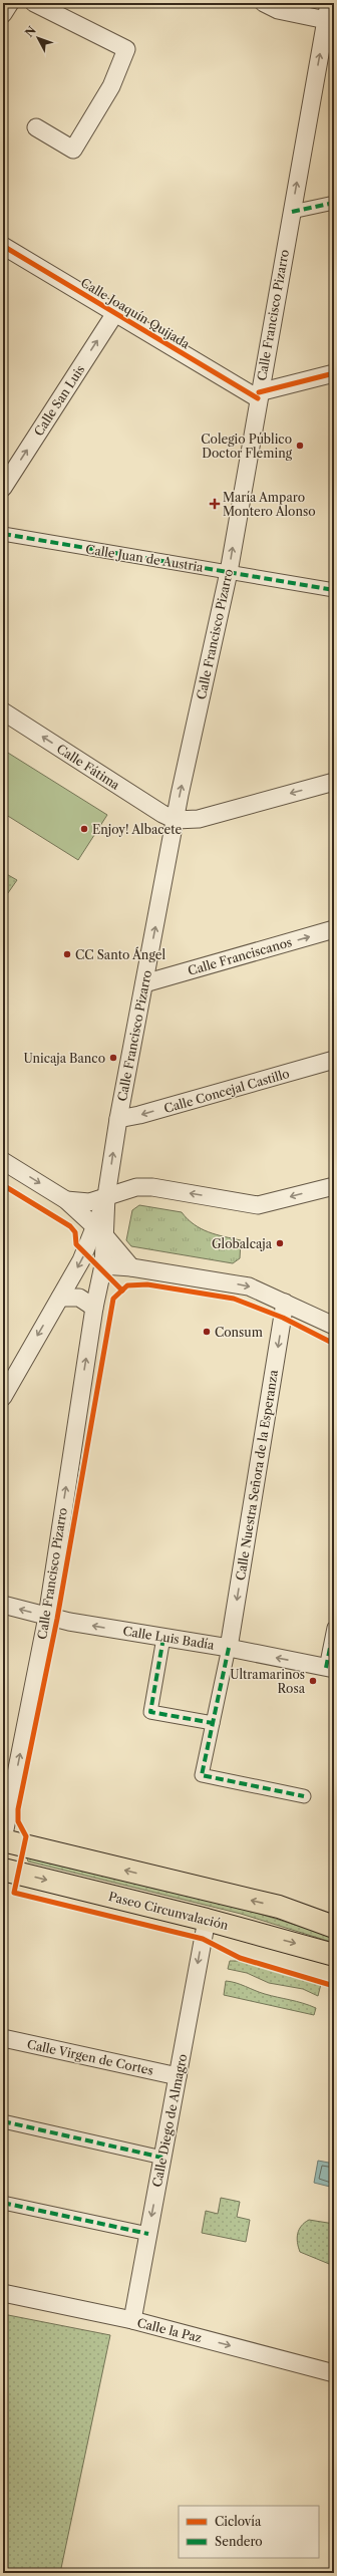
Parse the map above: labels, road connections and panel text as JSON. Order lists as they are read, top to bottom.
{
  "streets": {
    "main road": ["Paseo Circunvalación"],
    "street": [
      "Calle Joaquín Quijada",
      "Calle Francisco Pizarro",
      "Calle San Luis",
      "Calle Juan de Austria",
      "Calle Fátima",
      "Calle Franciscanos",
      "Calle Concejal Castillo",
      "Calle Nuestra Señora de la Esperanza",
      "Calle Luis Badía",
      "Calle Virgen de Cortes",
      "Calle Diego de Almagro",
      "Calle la Paz"
    ]
  },
  "crossings": [
    ["Calle Joaquín Quijada", "Calle Francisco Pizarro"],
    ["Calle Joaquín Quijada", "Calle San Luis"],
    ["Calle Francisco Pizarro", "Calle Juan de Austria"],
    ["Calle Francisco Pizarro", "Calle Fátima"],
    ["Calle Francisco Pizarro", "Calle Franciscanos"],
    ["Calle Francisco Pizarro", "Calle Concejal Castillo"],
    ["Calle Francisco Pizarro", "Calle Luis Badía"],
    ["Calle Nuestra Señora de la Esperanza", "Calle Luis Badía"],
    ["Paseo Circunvalación", "Calle Diego de Almagro"],
    ["Calle Virgen de Cortes", "Calle Diego de Almagro"],
    ["Calle Diego de Almagro", "Calle la Paz"]
  ],
  "one_way": [
    "Calle Francisco Pizarro",
    "Calle San Luis",
    "Calle Fátima",
    "Calle Nuestra Señora de la Esperanza",
    "Calle Luis Badía",
    "Calle Diego de Almagro",
    "Calle la Paz"
  ],
  "places": {
    "other": [
      "Colegio Público Doctor Fleming",
      "Enjoy! Albacete",
      "CC Santo Ángel",
      "Unicaja Banco",
      "Globalcaja",
      "Consum",
      "Ultramarinos Rosa"
    ],
    "health": ["María Amparo Montero Alonso"]
  },
  "legend": ["Ciclovía", "Sendero"],
  "north": "top left"
}
